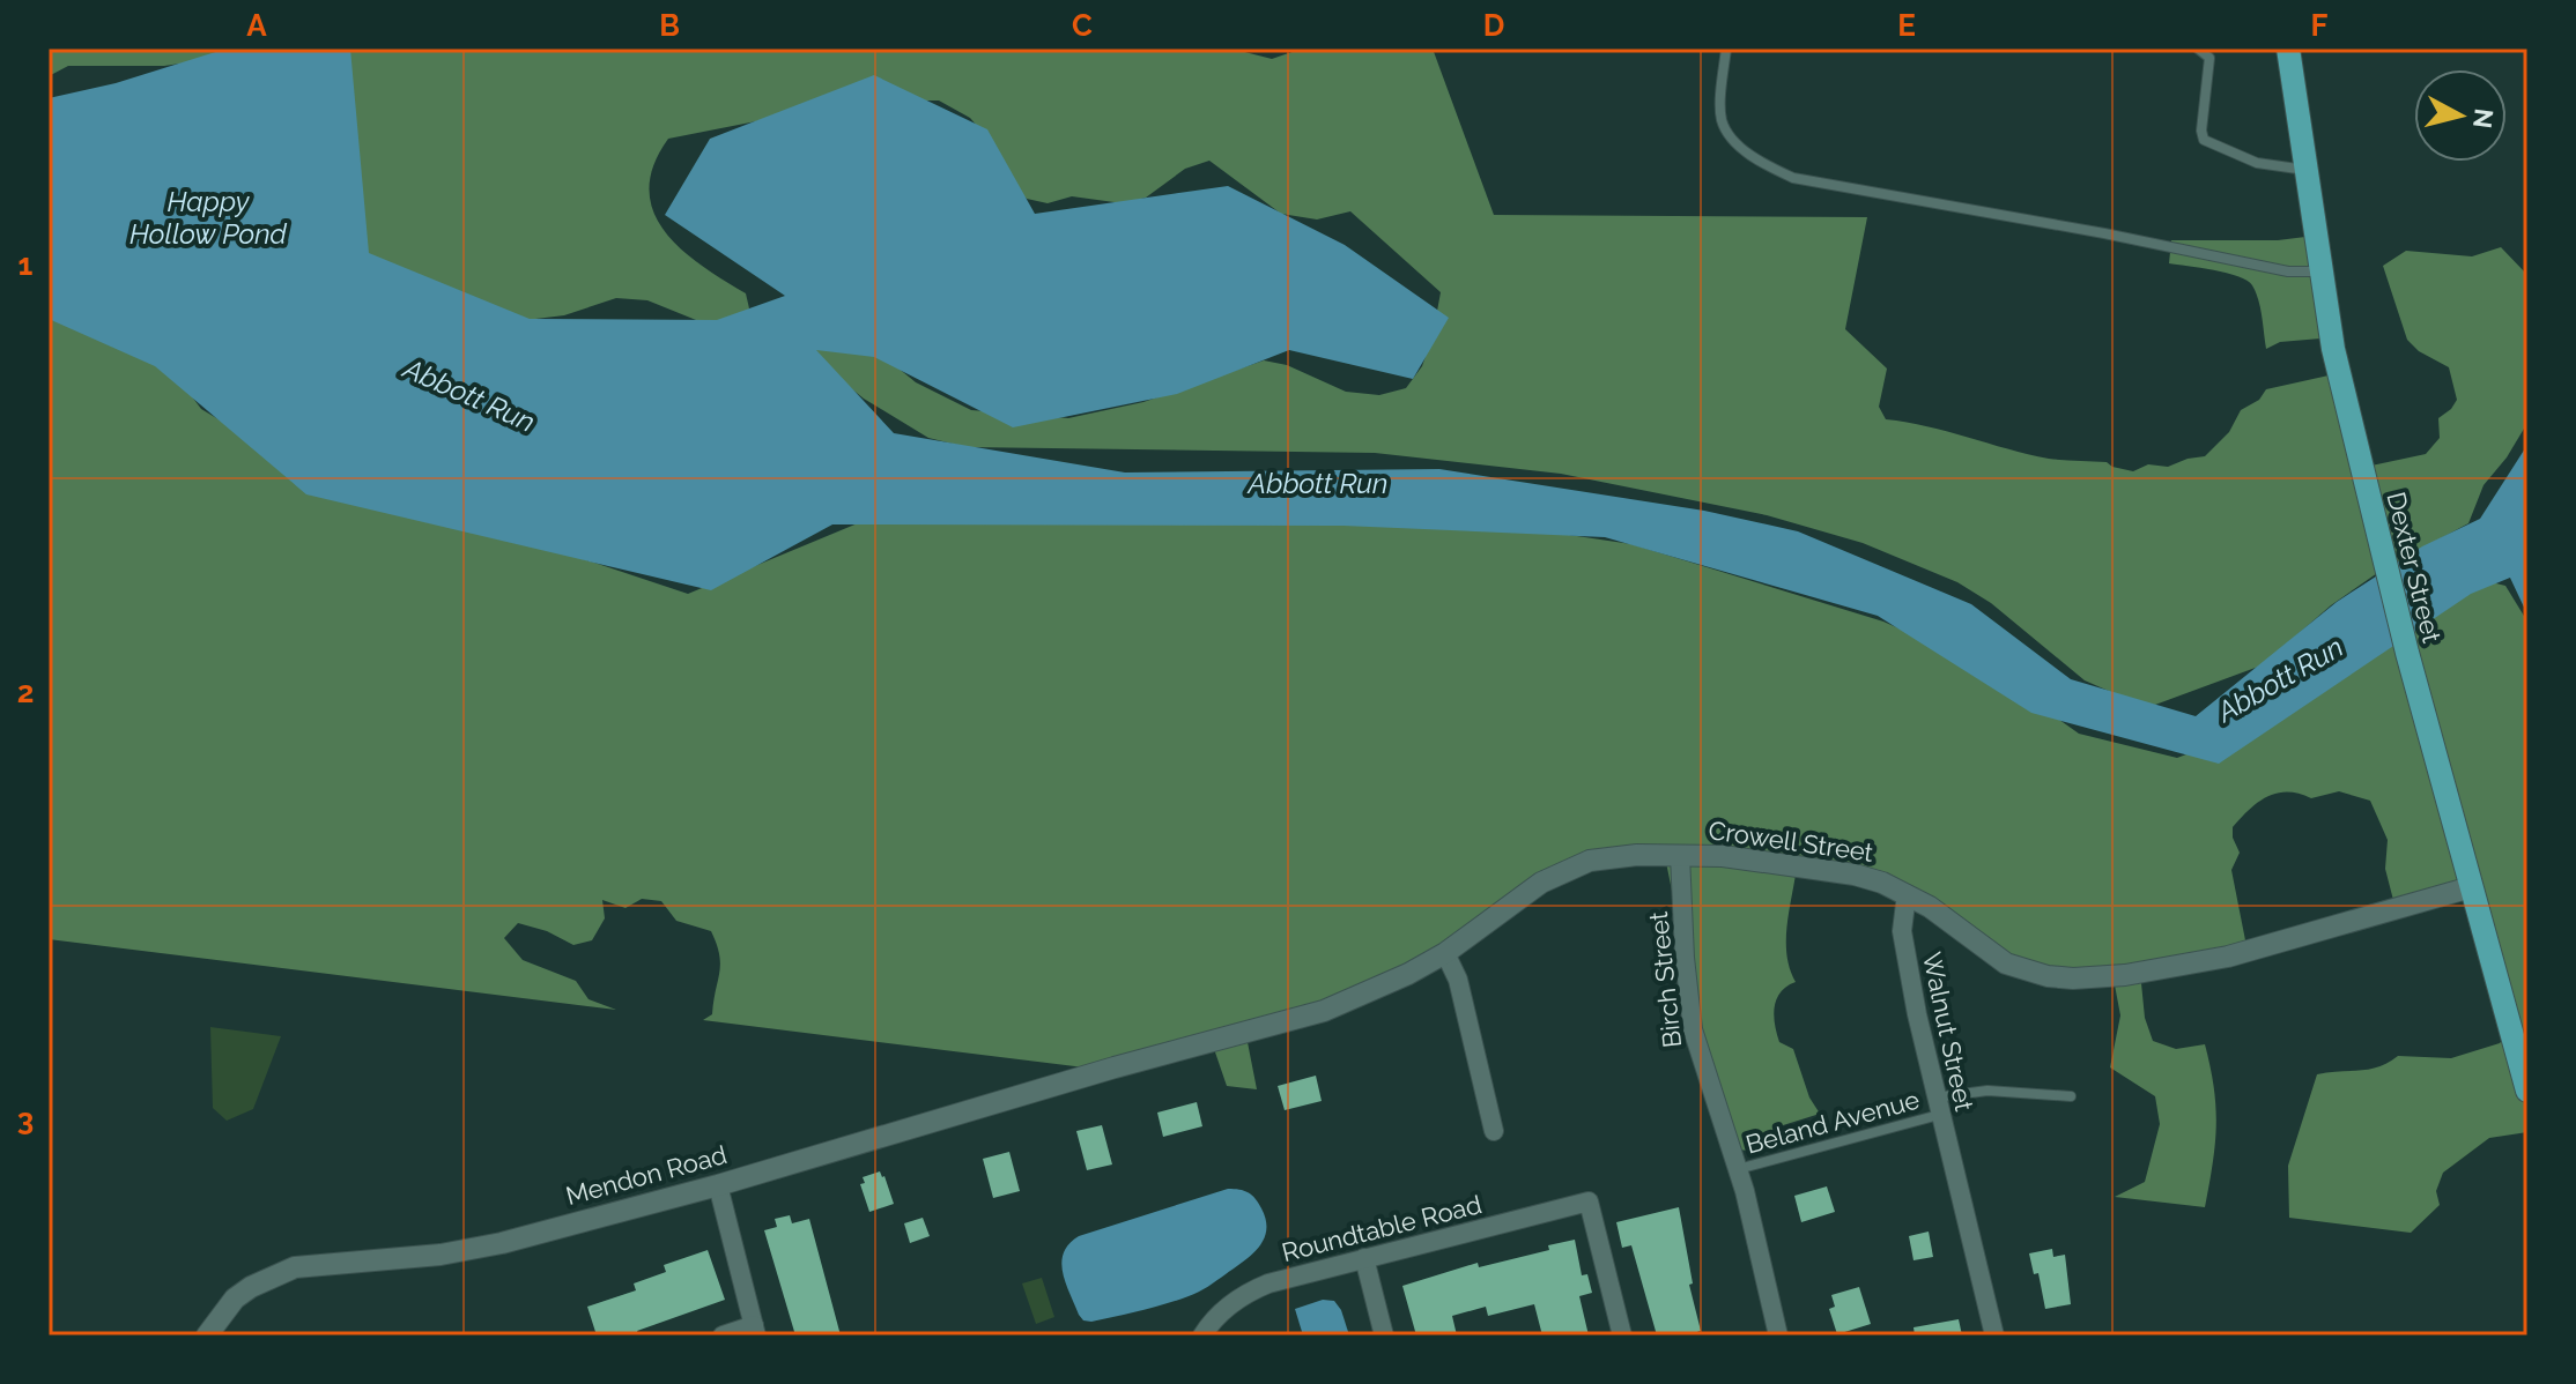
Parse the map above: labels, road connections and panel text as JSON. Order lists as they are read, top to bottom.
{
  "streets": {
    "main road": ["Dexter Street"],
    "street": [
      "Crowell Street",
      "Birch Street",
      "Walnut Street",
      "Mendon Road",
      "Roundtable Road"
    ],
    "lane": ["Beland Avenue"]
  },
  "crossings": [
    ["Dexter Street", "Crowell Street"],
    ["Crowell Street", "Birch Street"],
    ["Crowell Street", "Walnut Street"],
    ["Crowell Street", "Mendon Road"],
    ["Birch Street", "Beland Avenue"],
    ["Walnut Street", "Beland Avenue"]
  ],
  "water": ["Happy Hollow Pond", "Abbott Run"],
  "north": "right",
  "grid": {
    "columns": [
      "A",
      "B",
      "C",
      "D",
      "E",
      "F"
    ],
    "rows": ["1", "2", "3"]
  }
}
